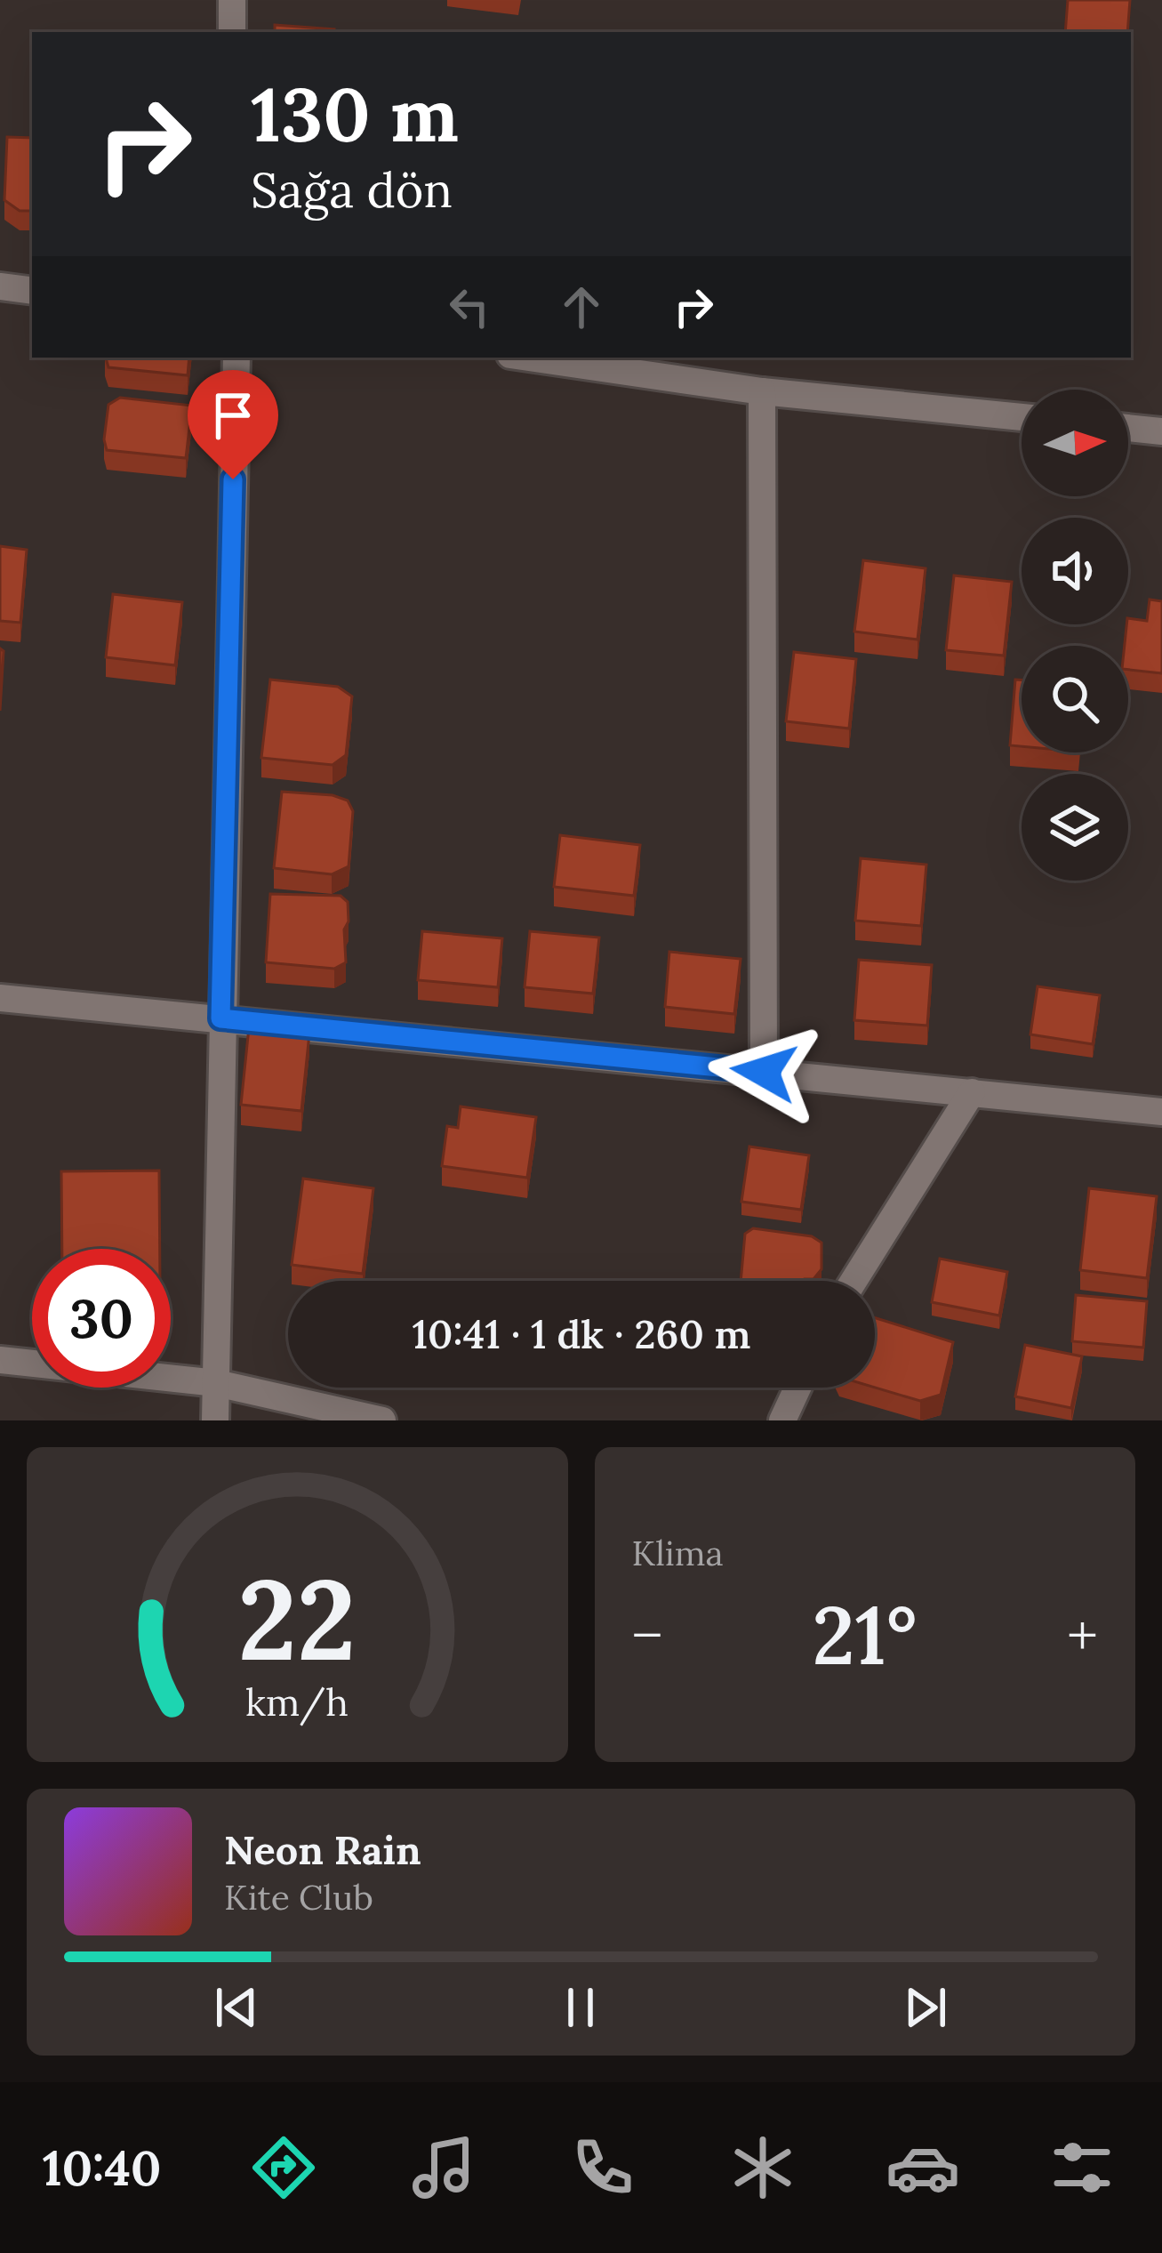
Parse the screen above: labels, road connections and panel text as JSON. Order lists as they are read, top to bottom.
{
  "north": "right",
  "page": {
    "turn": ["130 m", "Sağa dön"],
    "limit": "30",
    "trip": "10:41 · 1 dk · 260 m",
    "tile": "Klima",
    "heat": ["−", "21°", "+"],
    "song": ["Neon Rain", "Kite Club"],
    "tabs": "10:40",
    "gauge": ["22", "km/h"]
  }
}
